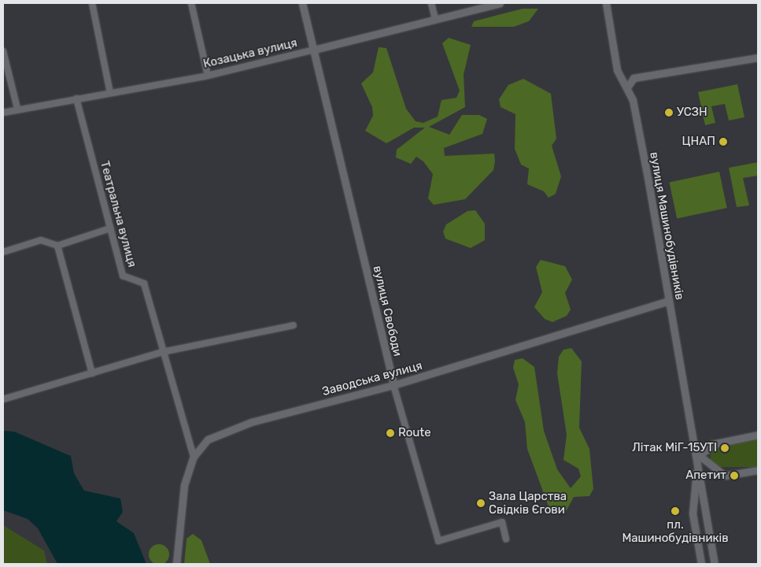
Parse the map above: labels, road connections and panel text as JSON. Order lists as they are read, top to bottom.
{
  "streets": {
    "street": [
      "Козацька вулиця",
      "Театральна вулиця",
      "вулиця Машинобудівників",
      "вулиця Свободи",
      "Заводська вулиця"
    ]
  },
  "crossings": [
    ["Козацька вулиця", "Театральна вулиця"],
    ["Козацька вулиця", "вулиця Свободи"],
    ["Театральна вулиця", "Заводська вулиця"],
    ["вулиця Машинобудівників", "Заводська вулиця"],
    ["вулиця Свободи", "Заводська вулиця"]
  ],
  "places": [
    "УСЗН",
    "ЦНАП",
    "Route",
    "Літак МіГ-15УТІ",
    "Апетит",
    "Зала Царства Свідків Єгови",
    "пл. Машинобудівників"
  ]
}
